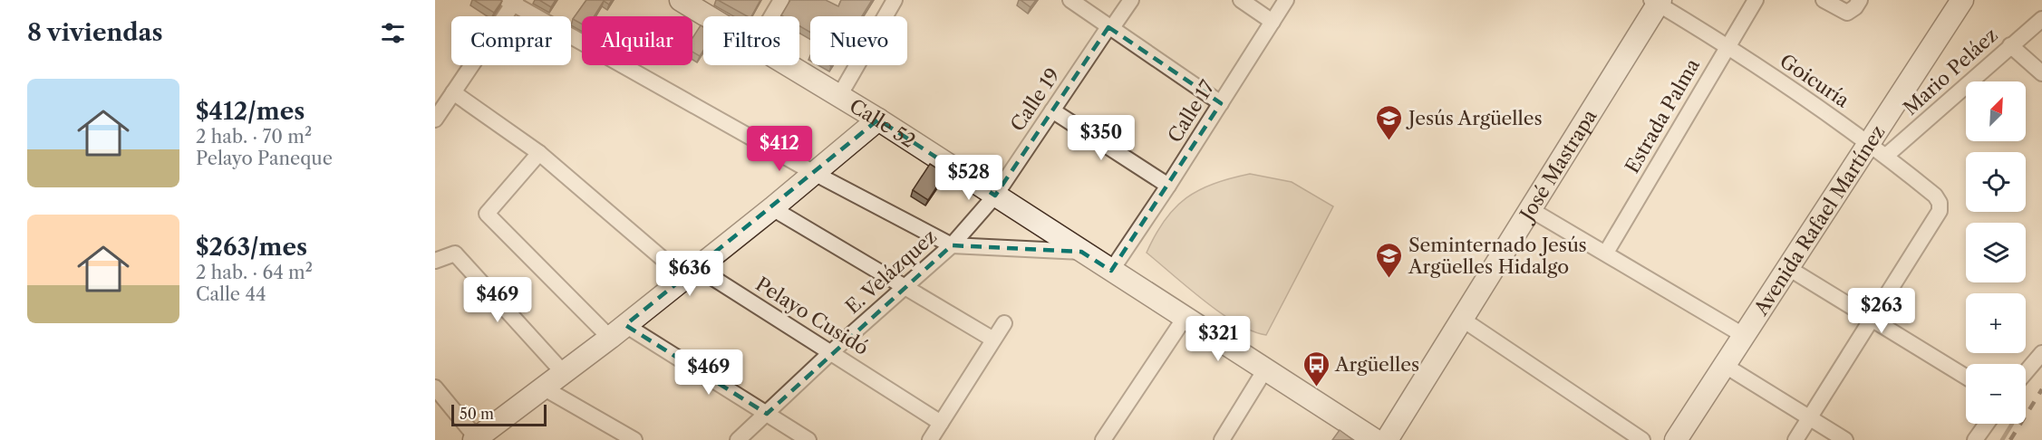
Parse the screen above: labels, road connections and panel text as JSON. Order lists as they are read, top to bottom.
{
  "streets": {
    "street": [
      "Mario Peláez",
      "Goicuría",
      "Calle 19",
      "Calle 17",
      "Estrada Palma",
      "Calle 52",
      "José Mastrapa",
      "Avenida Rafael Martínez",
      "E. Velázquez",
      "Pelayo Cusidó"
    ]
  },
  "crossings": [
    ["Mario Peláez", "Goicuría"],
    ["Mario Peláez", "Avenida Rafael Martínez"],
    ["Goicuría", "Estrada Palma"],
    ["Goicuría", "José Mastrapa"],
    ["Goicuría", "Avenida Rafael Martínez"],
    ["Calle 19", "Calle 52"],
    ["Calle 19", "E. Velázquez"],
    ["Calle 17", "Calle 52"],
    ["Calle 52", "E. Velázquez"],
    ["E. Velázquez", "Pelayo Cusidó"]
  ],
  "places": {
    "school or university": ["Jesús Argüelles", "Seminternado Jesús Argüelles Hidalgo"],
    "bus stop": ["Argüelles"]
  },
  "scale_bar": "50 m",
  "north": "top right",
  "page": {
    "heading": "8 viviendas",
    "chip": [
      "Comprar",
      "Alquilar",
      "Filtros",
      "Nuevo"
    ],
    "list": [
      {
        "name": "$412/mes",
        "note": "2 hab. · 70 m² · Pelayo Paneque"
      },
      {
        "name": "$263/mes",
        "note": "2 hab. · 64 m² · Calle 44"
      }
    ],
    "map_buttons": ["+", "−"],
    "price": [
      "$350",
      "$412",
      "$528",
      "$636",
      "$469",
      "$263",
      "$321",
      "$469"
    ],
    "scale": "50 m"
  }
}
